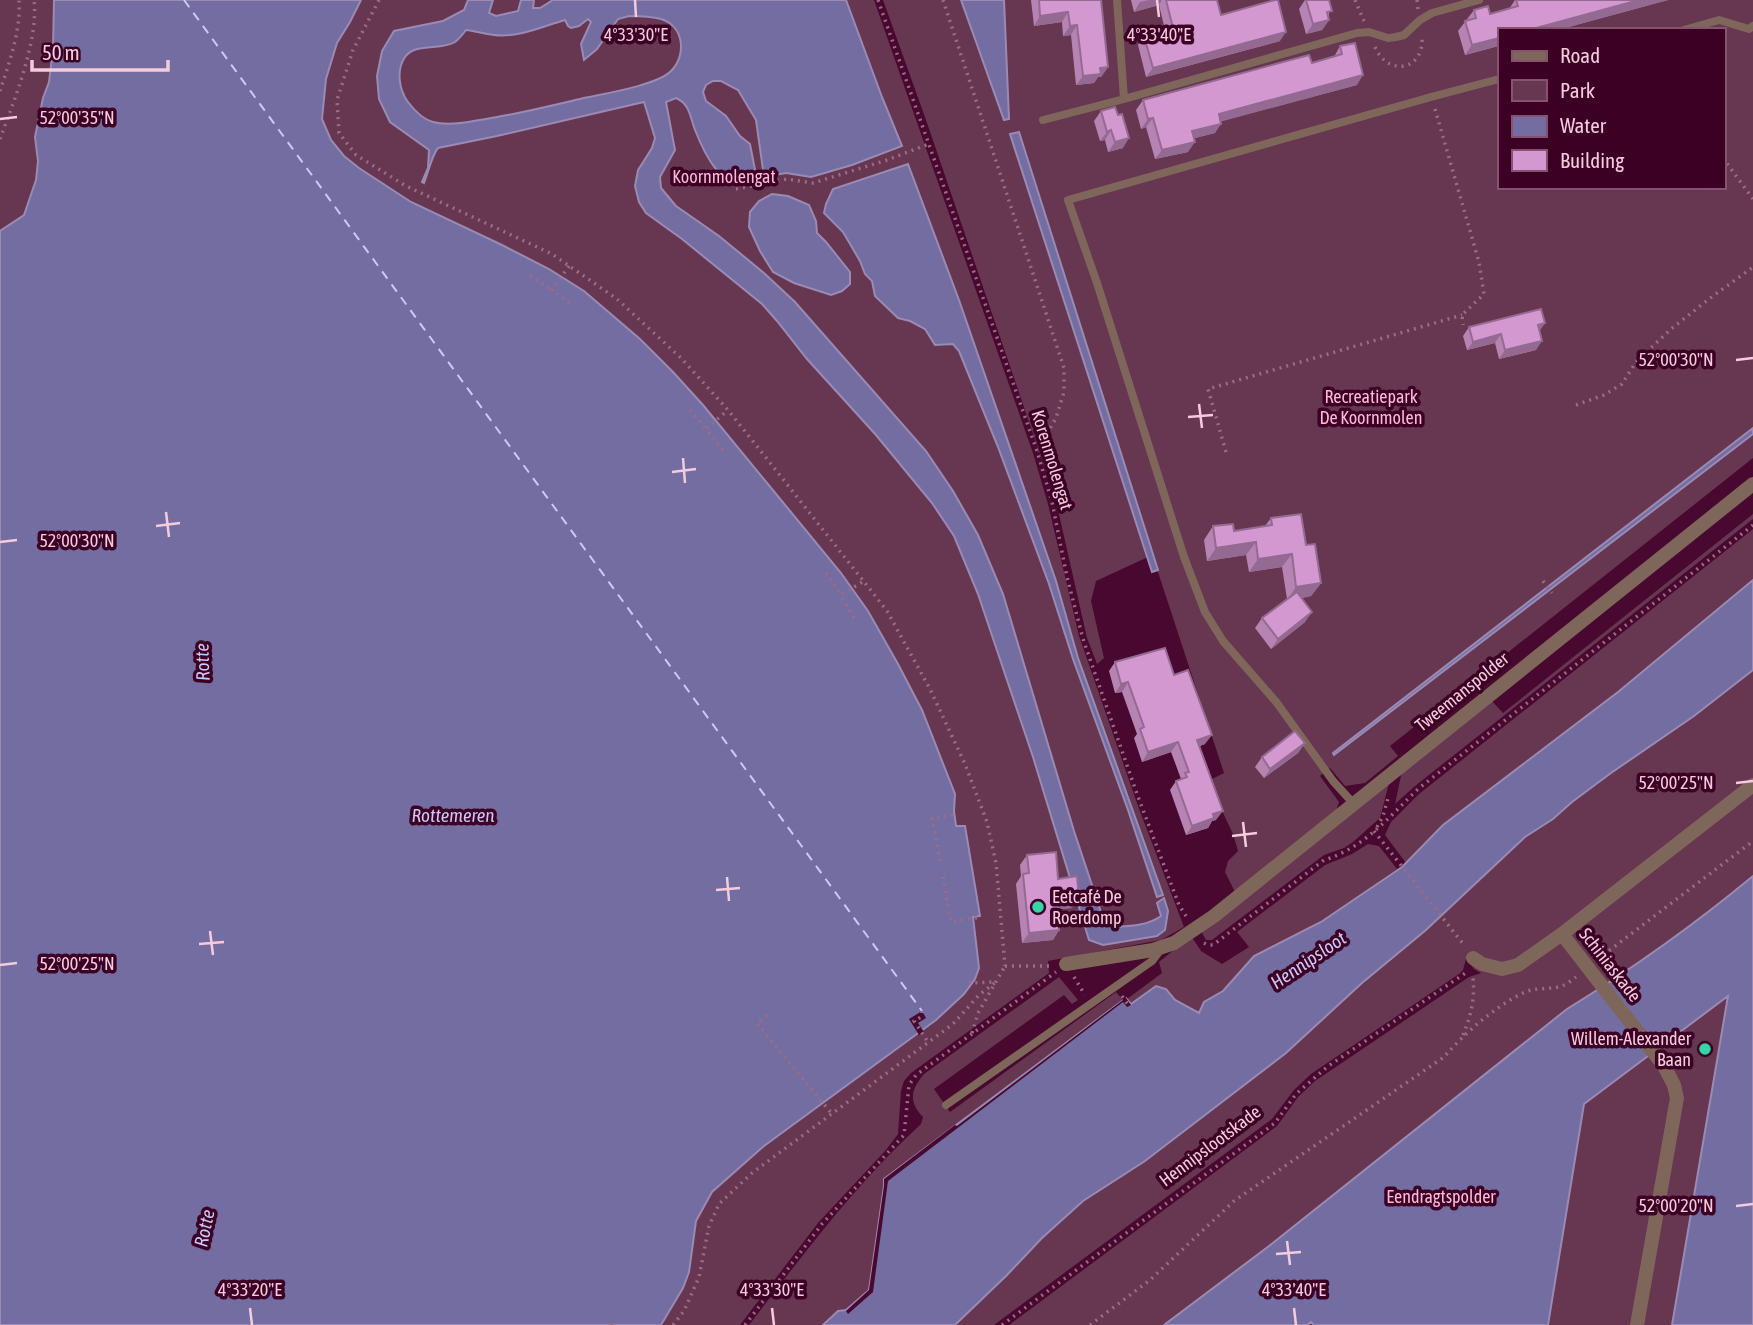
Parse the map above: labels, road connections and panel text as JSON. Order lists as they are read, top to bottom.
{
  "streets": {
    "street": ["Tweemanspolder", "Schiniaskade"],
    "path": ["Korenmolengat", "Hennipslootskade"]
  },
  "crossings": [
    ["Korenmolengat", "Tweemanspolder"]
  ],
  "water": ["Rotte", "Rottemeren", "Hennipsloot"],
  "parks": ["Koornmolengat", "Recreatiepark De Koornmolen", "Eendragtspolder"],
  "places": ["Eetcafé De Roerdomp", "Willem-Alexander Baan"],
  "legend": [
    "Road",
    "Park",
    "Water",
    "Building"
  ],
  "scale_bar": "50 m",
  "coordinates": [
    "4°33'30\"E",
    "4°33'40\"E",
    "52°00'35\"N",
    "52°00'30\"N",
    "52°00'25\"N",
    "52°00'20\"N",
    "4°33'20\"E"
  ]
}
